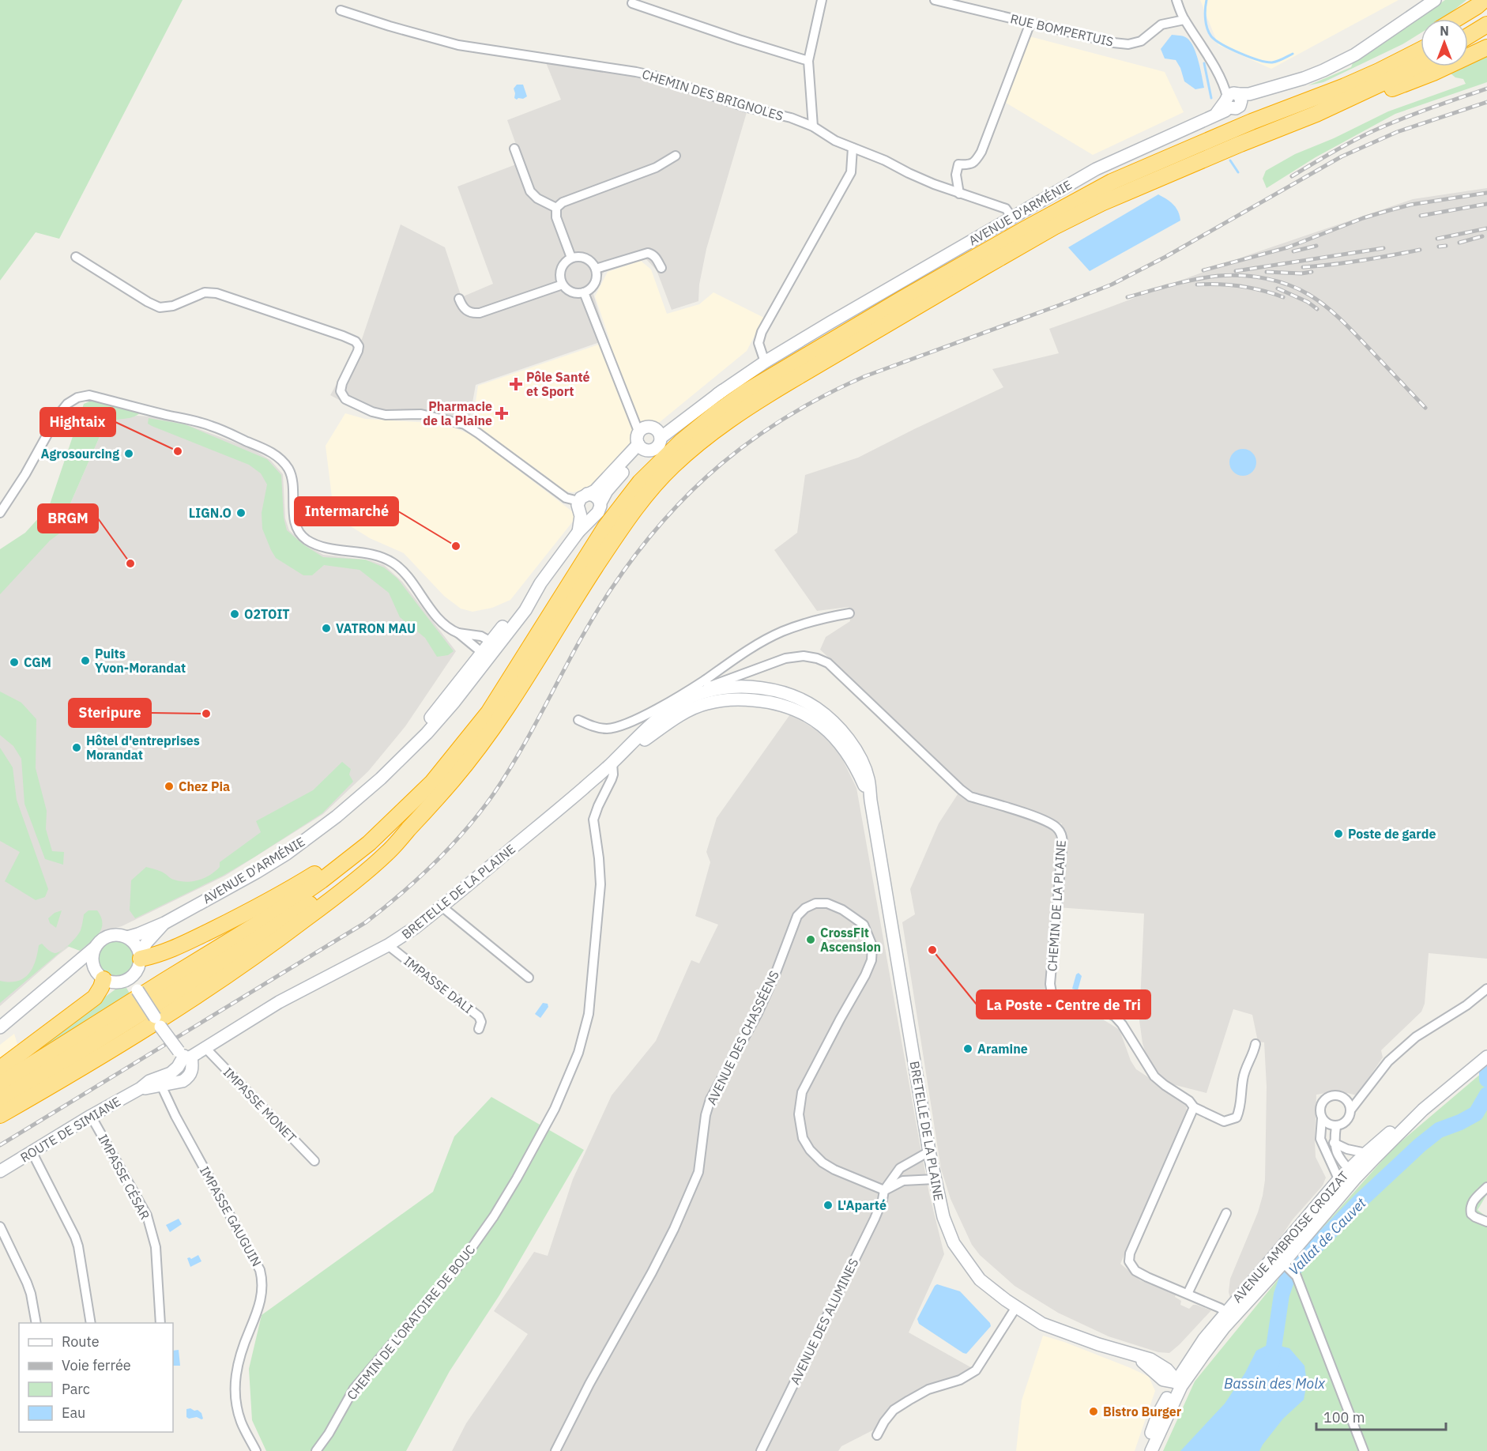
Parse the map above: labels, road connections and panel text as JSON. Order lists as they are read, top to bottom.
{
  "streets": {
    "main road": [
      "AVENUE D'ARMÉNIE",
      "BRETELLE DE LA PLAINE",
      "ROUTE DE SIMIANE",
      "AVENUE AMBROISE CROIZAT"
    ],
    "street": [
      "RUE BOMPERTUIS",
      "CHEMIN DES BRIGNOLES",
      "CHEMIN DE LA PLAINE",
      "IMPASSE DALI",
      "AVENUE DES CHASSÉENS",
      "IMPASSE MONET",
      "IMPASSE CÉSAR",
      "IMPASSE GAUGUIN",
      "AVENUE DES ALUMINES",
      "CHEMIN DE L'ORATOIRE DE BOUC"
    ]
  },
  "crossings": [
    ["CHEMIN DES BRIGNOLES", "AVENUE D'ARMÉNIE"],
    ["BRETELLE DE LA PLAINE", "CHEMIN DE LA PLAINE"],
    ["BRETELLE DE LA PLAINE", "IMPASSE DALI"],
    ["BRETELLE DE LA PLAINE", "IMPASSE MONET"],
    ["BRETELLE DE LA PLAINE", "ROUTE DE SIMIANE"],
    ["BRETELLE DE LA PLAINE", "AVENUE AMBROISE CROIZAT"],
    ["BRETELLE DE LA PLAINE", "AVENUE DES ALUMINES"],
    ["BRETELLE DE LA PLAINE", "CHEMIN DE L'ORATOIRE DE BOUC"],
    ["AVENUE DES CHASSÉENS", "AVENUE DES ALUMINES"],
    ["ROUTE DE SIMIANE", "IMPASSE CÉSAR"],
    ["ROUTE DE SIMIANE", "IMPASSE GAUGUIN"]
  ],
  "water": ["Vallat de Cauvet", "Bassin des Molx"],
  "places": {
    "health": ["Pôle Santé et Sport", "Pharmacie de la Plaine"],
    "other": [
      "Hightaix",
      "Agrosourcing",
      "LIGN.O",
      "Intermarché",
      "BRGM",
      "O2TOIT",
      "VATRON MAU",
      "Puits Yvon-Morandat",
      "CGM",
      "Steripure",
      "Hôtel d'entreprises Morandat",
      "Chez Pia",
      "Poste de garde",
      "CrossFit Ascension",
      "La Poste - Centre de Tri",
      "Aramine",
      "L'Aparté",
      "Bistro Burger"
    ]
  },
  "legend": [
    "Route",
    "Voie ferrée",
    "Parc",
    "Eau"
  ],
  "scale_bar": "100 m",
  "north": "top"
}
